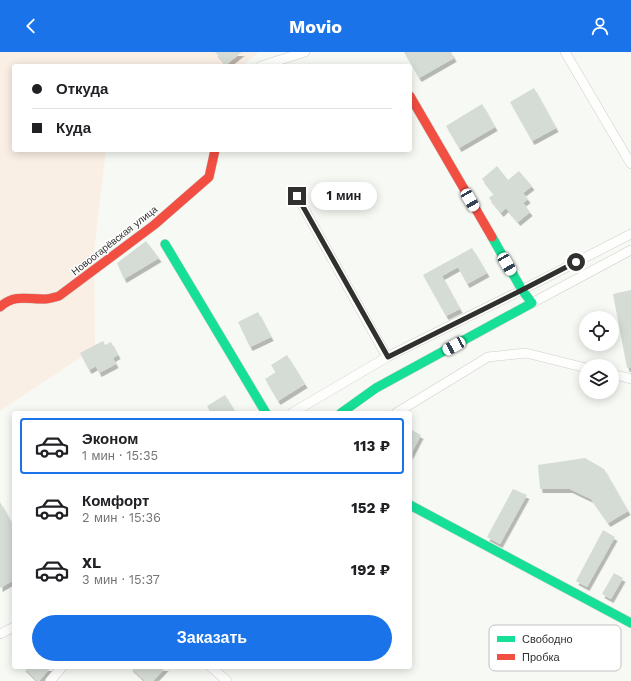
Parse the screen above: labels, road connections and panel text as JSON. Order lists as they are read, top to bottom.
{
  "streets": {
    "street": ["Новоогарёвская улица"]
  },
  "legend": ["Свободно", "Пробка"],
  "page": {
    "header": "Movio",
    "banner": ["Откуда", "Куда"],
    "bubble": "1 мин",
    "list": [
      {
        "name": "Эконом",
        "note": "1 мин · 15:35",
        "value": "113 ₽"
      },
      {
        "name": "Комфорт",
        "note": "2 мин · 15:36",
        "value": "152 ₽"
      },
      {
        "name": "XL",
        "note": "3 мин · 15:37",
        "value": "192 ₽"
      }
    ],
    "buttons": "Заказать"
  }
}
